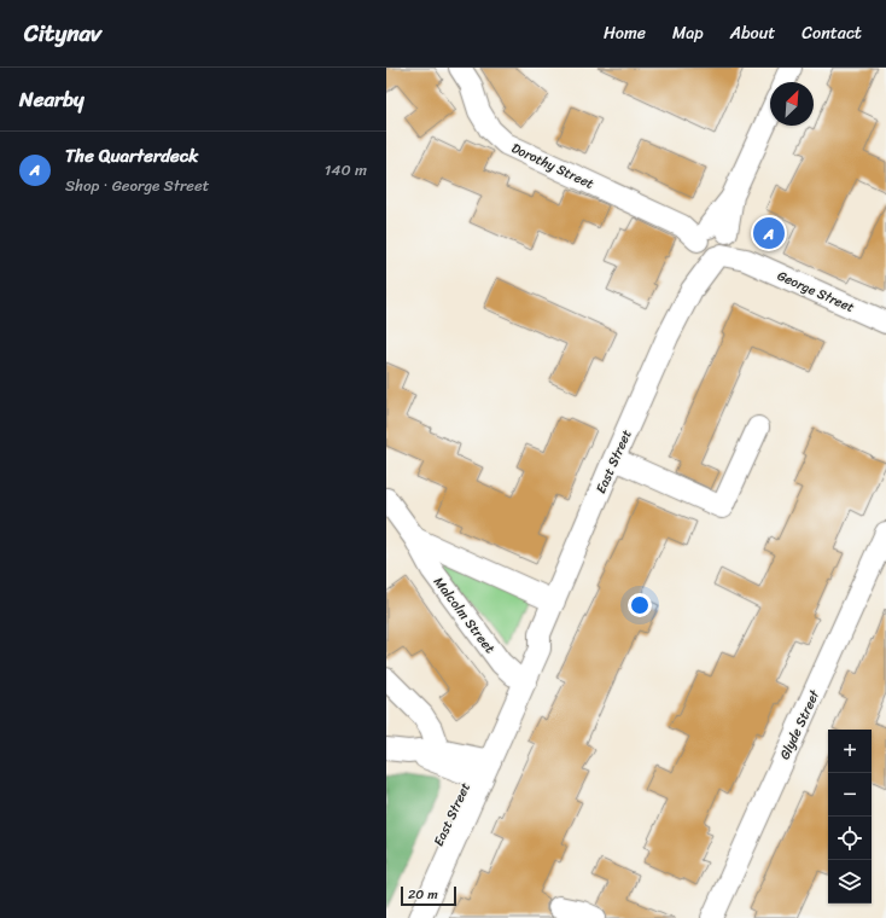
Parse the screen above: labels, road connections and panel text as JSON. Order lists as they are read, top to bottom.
{
  "streets": {
    "street": [
      "Dorothy Street",
      "George Street",
      "East Street",
      "Malcolm Street",
      "Glyde Street"
    ]
  },
  "crossings": [
    ["Dorothy Street", "George Street"],
    ["Dorothy Street", "East Street"],
    ["George Street", "East Street"],
    ["East Street", "Malcolm Street"]
  ],
  "scale_bar": "20 m",
  "north": "top right",
  "page": {
    "header": "Citynav",
    "nav": [
      "Home",
      "Map",
      "About",
      "Contact"
    ],
    "heading": "Nearby",
    "list": [
      {
        "mark": "A",
        "name": "The Quarterdeck",
        "note": "Shop · George Street",
        "value": "140 m"
      }
    ],
    "pins": "A",
    "map_buttons": ["+", "−"],
    "scale": "20 m"
  }
}
